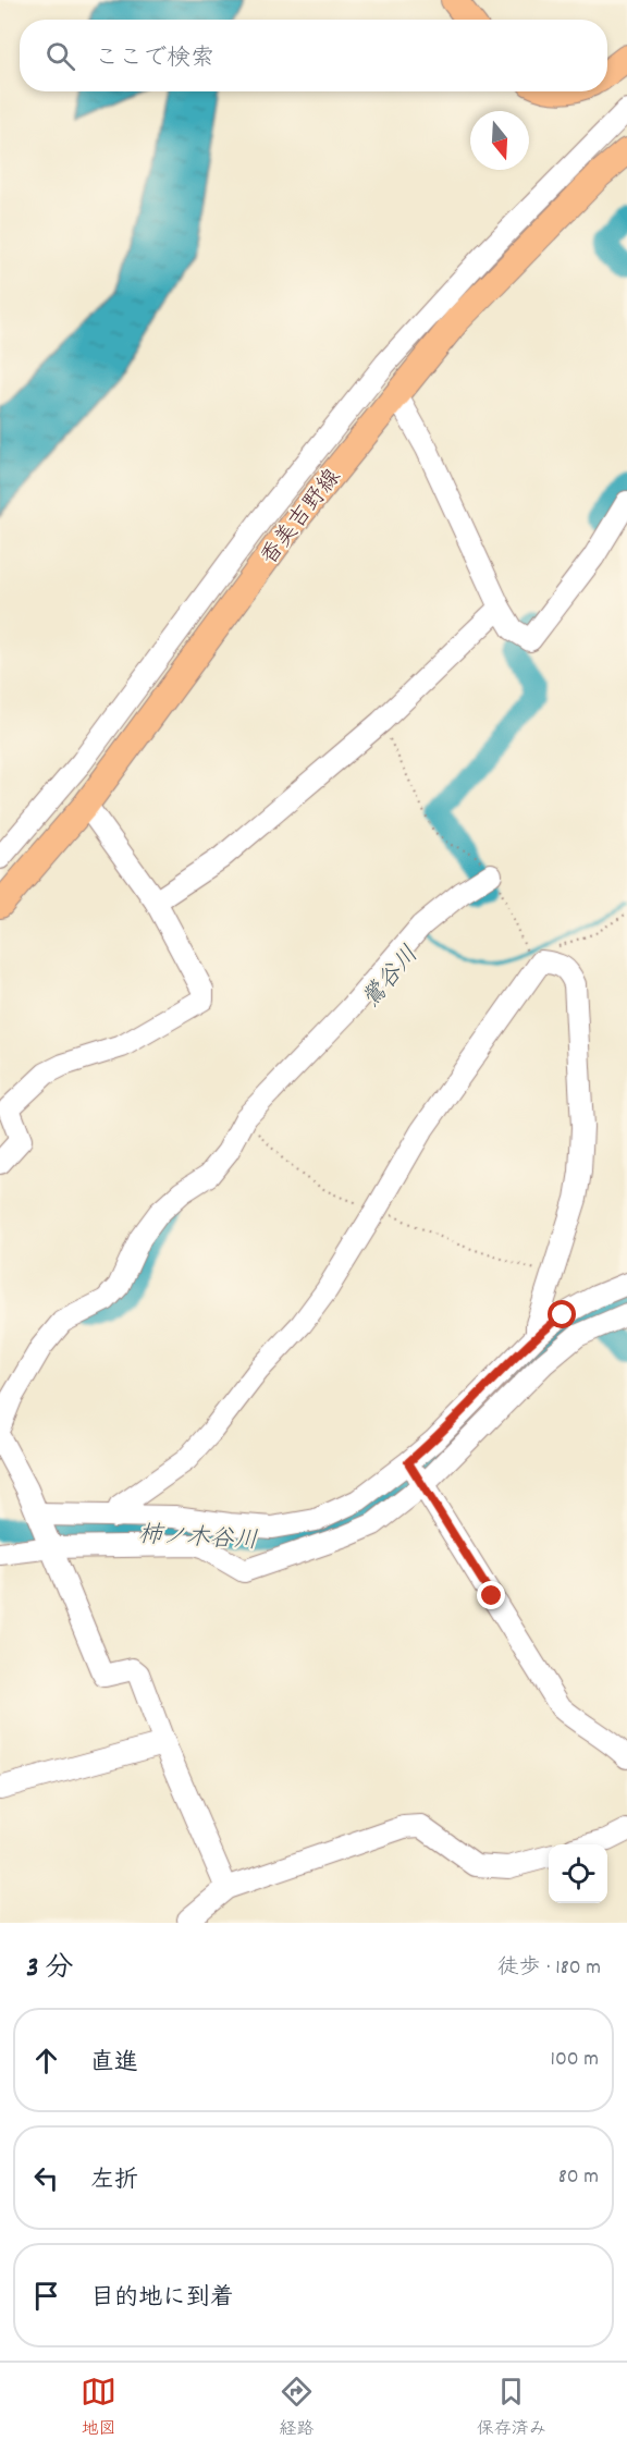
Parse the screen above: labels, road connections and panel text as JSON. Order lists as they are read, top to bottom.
{
  "streets": {
    "main road": ["香美吉野線"]
  },
  "water": ["鶯谷川", "柿ノ木谷川"],
  "north": "bottom",
  "page": {
    "search": "ここで検索",
    "heading": ["3 分", "徒歩 · 180 m"],
    "list": [
      ["直進", "100 m"],
      ["左折", "80 m"],
      "目的地に到着"
    ],
    "nav": ["地図", "経路", "保存済み"]
  }
}
